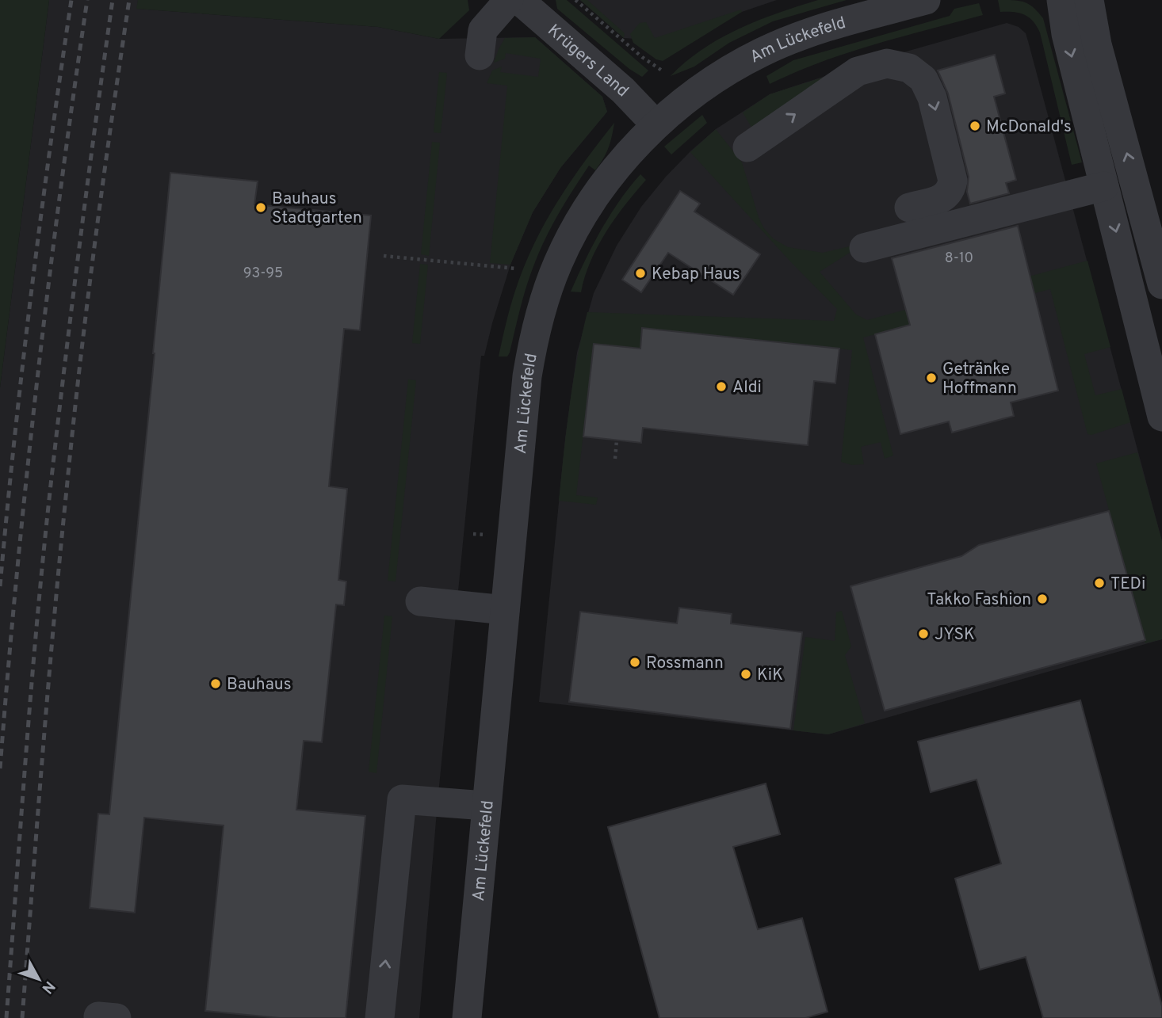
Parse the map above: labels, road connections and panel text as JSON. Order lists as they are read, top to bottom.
{
  "streets": {
    "street": ["Am Lückefeld", "Krügers Land"]
  },
  "crossings": [
    ["Am Lückefeld", "Krügers Land"]
  ],
  "places": [
    "McDonald's",
    "Bauhaus Stadtgarten",
    "Kebap Haus",
    "Getränke Hoffmann",
    "Aldi",
    "TEDi",
    "Takko Fashion",
    "JYSK",
    "Rossmann",
    "KiK",
    "Bauhaus"
  ],
  "house_numbers": ["8-10", "93-95"],
  "north": "bottom right"
}
